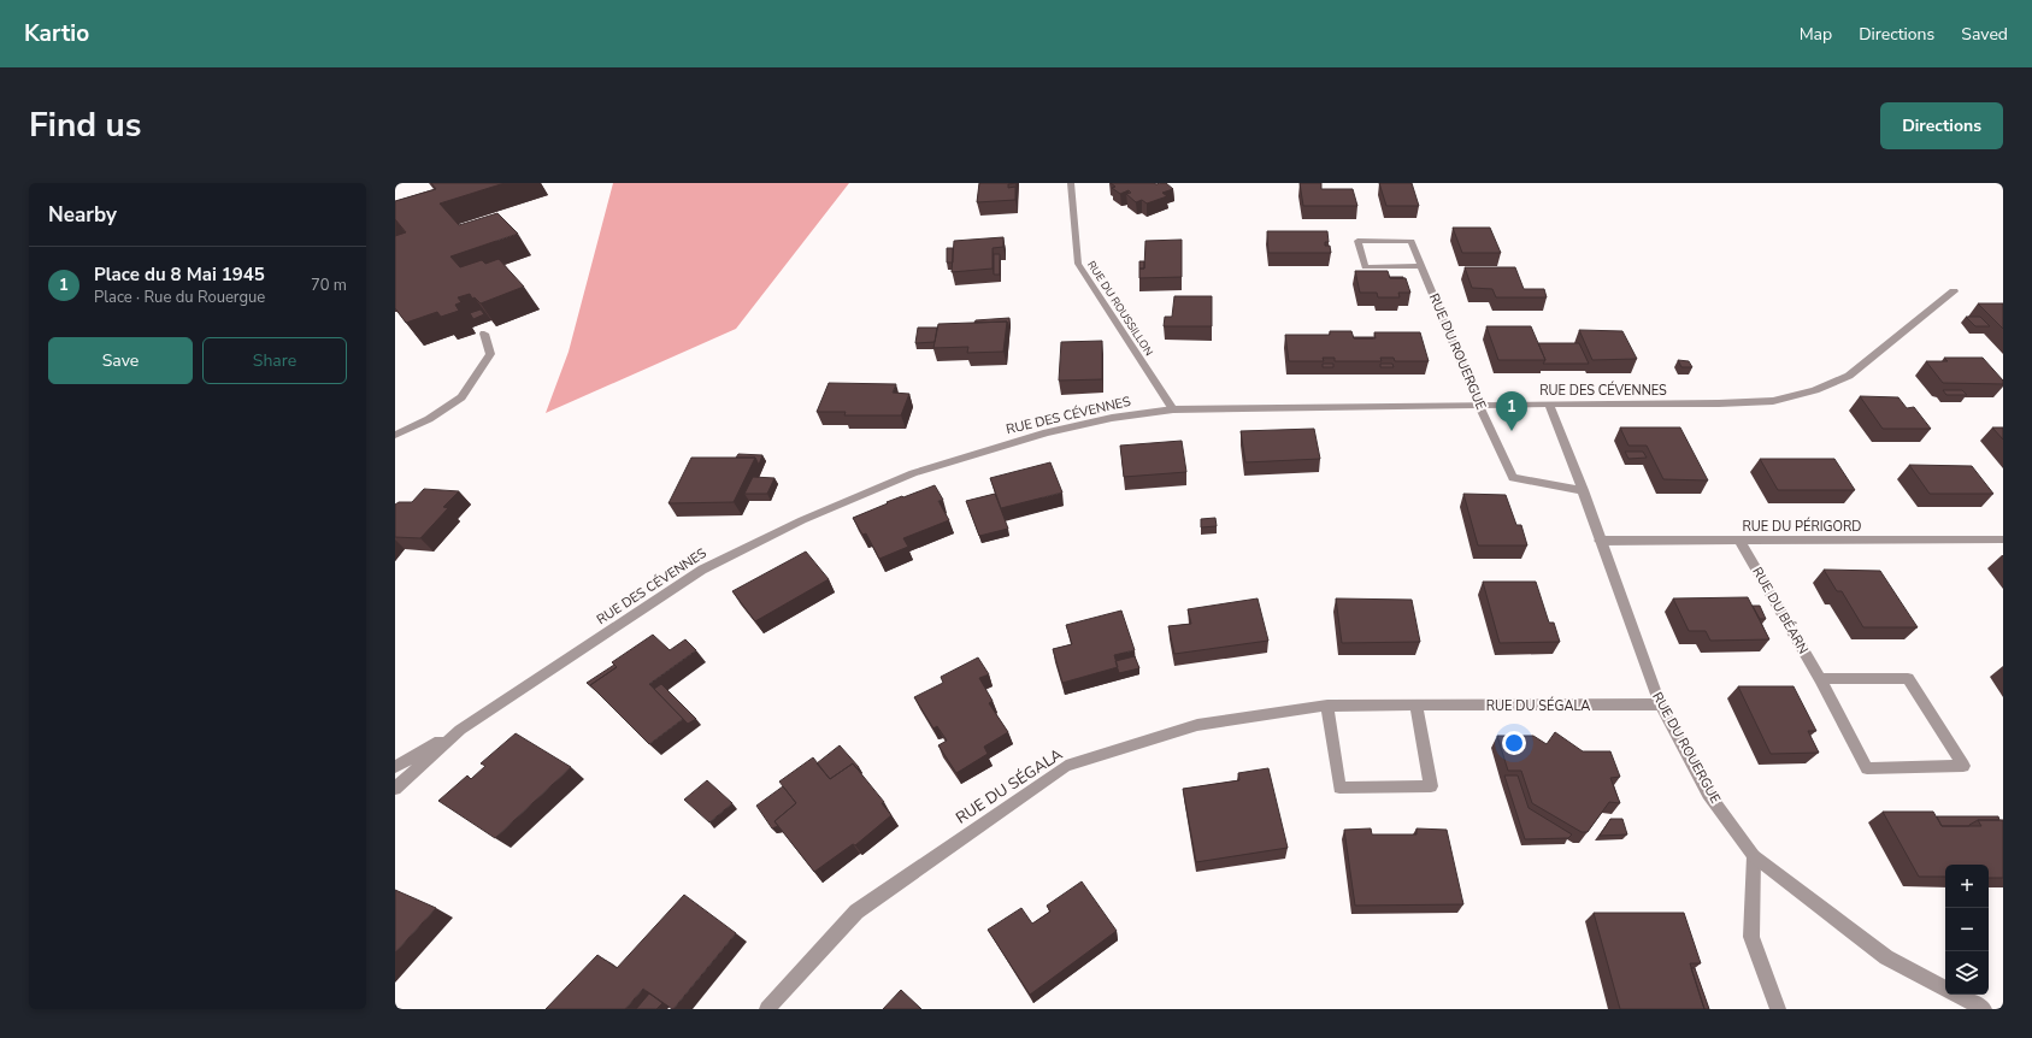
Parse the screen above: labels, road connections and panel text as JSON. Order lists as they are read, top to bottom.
{
  "streets": {
    "street": [
      "RUE DU ROUSSILLON",
      "RUE DU ROUERGUE",
      "RUE DES CÉVENNES",
      "RUE DU PÉRIGORD",
      "RUE DU BÉARN",
      "RUE DU SÉGALA"
    ]
  },
  "crossings": [
    ["RUE DU ROUSSILLON", "RUE DES CÉVENNES"],
    ["RUE DU ROUERGUE", "RUE DES CÉVENNES"],
    ["RUE DU ROUERGUE", "RUE DU PÉRIGORD"],
    ["RUE DU ROUERGUE", "RUE DU SÉGALA"],
    ["RUE DU PÉRIGORD", "RUE DU BÉARN"]
  ],
  "page": {
    "header": "Kartio",
    "nav": ["Map", "Directions", "Saved"],
    "title": "Find us",
    "buttons": [
      "Directions",
      ["Save", "Share"]
    ],
    "heading": "Nearby",
    "list": [
      {
        "mark": "1",
        "name": "Place du 8 Mai 1945",
        "note": "Place · Rue du Rouergue",
        "value": "70 m"
      }
    ],
    "pins": "1",
    "map_buttons": ["+", "−"]
  }
}
